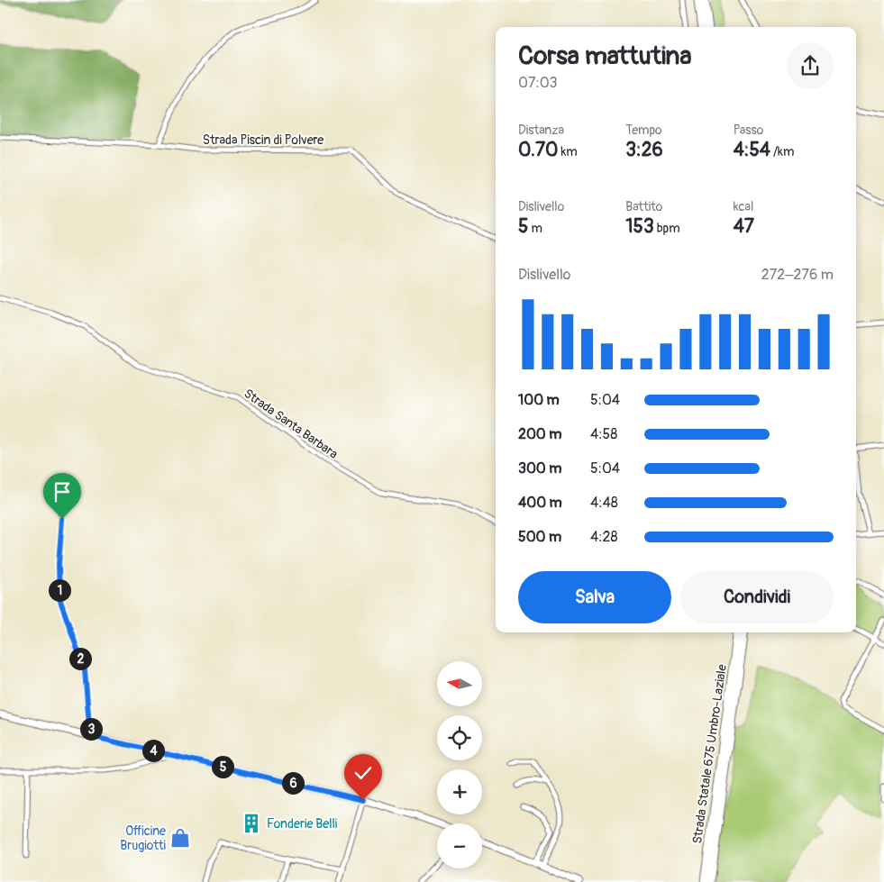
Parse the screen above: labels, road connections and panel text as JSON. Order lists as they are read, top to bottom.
{
  "streets": {
    "highway": ["Strada Statale 675 Umbro-Laziale"],
    "street": ["Strada Piscin di Polvere", "Strada Santa Barbara"]
  },
  "places": {
    "building": ["Fonderie Belli"],
    "shop": ["Officine Brugiotti"]
  },
  "north": "left",
  "page": {
    "heading": ["Corsa mattutina", "07:03"],
    "stats": [
      ["Distanza", "0.70 km"],
      ["Tempo", "3:26"],
      ["Passo", "4:54 /km"],
      ["Dislivello", "5 m"],
      ["Battito", "153 bpm"],
      ["kcal", "47"]
    ],
    "chart": ["Dislivello", "272–276 m"],
    "list": [
      {
        "name": "100 m",
        "note": "5:04"
      },
      {
        "name": "200 m",
        "note": "4:58"
      },
      {
        "name": "300 m",
        "note": "5:04"
      },
      {
        "name": "400 m",
        "note": "4:48"
      },
      {
        "name": "500 m",
        "note": "4:28"
      }
    ],
    "buttons": ["Salva", "Condividi"],
    "pins": [
      "1",
      "2",
      "3",
      "4",
      "5",
      "6"
    ],
    "map_buttons": ["+", "−"]
  }
}
